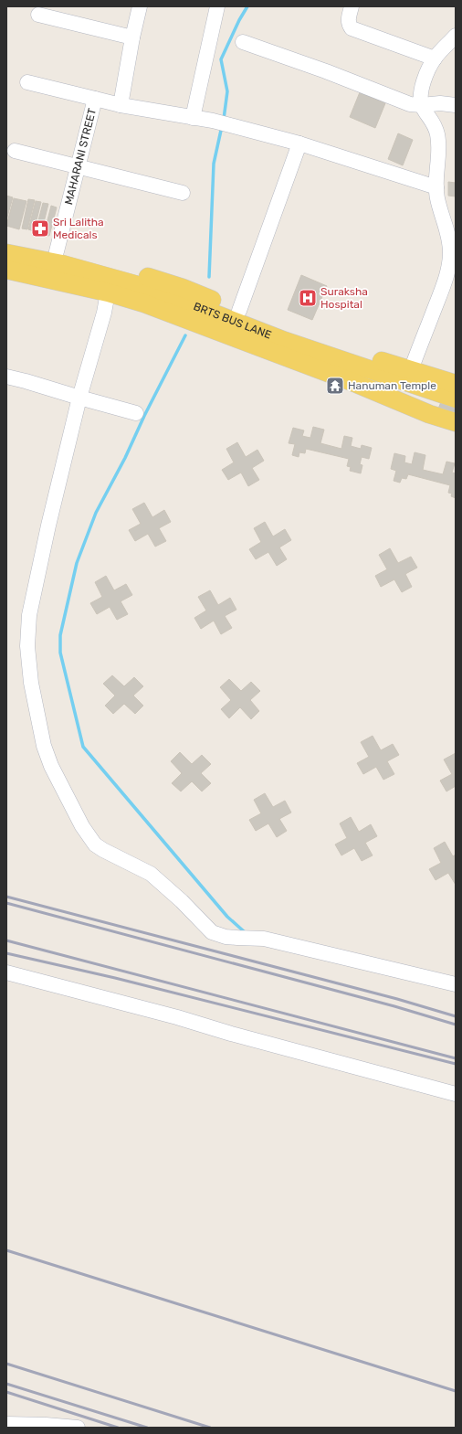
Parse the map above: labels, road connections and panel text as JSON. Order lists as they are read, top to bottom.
{
  "streets": {
    "main road": ["BRTS BUS LANE"],
    "street": ["MAHARANI STREET"]
  },
  "places": {
    "pharmacy": ["Sri Lalitha Medicals"],
    "hospital": ["Suraksha Hospital"],
    "temple": ["Hanuman Temple"]
  }
}
